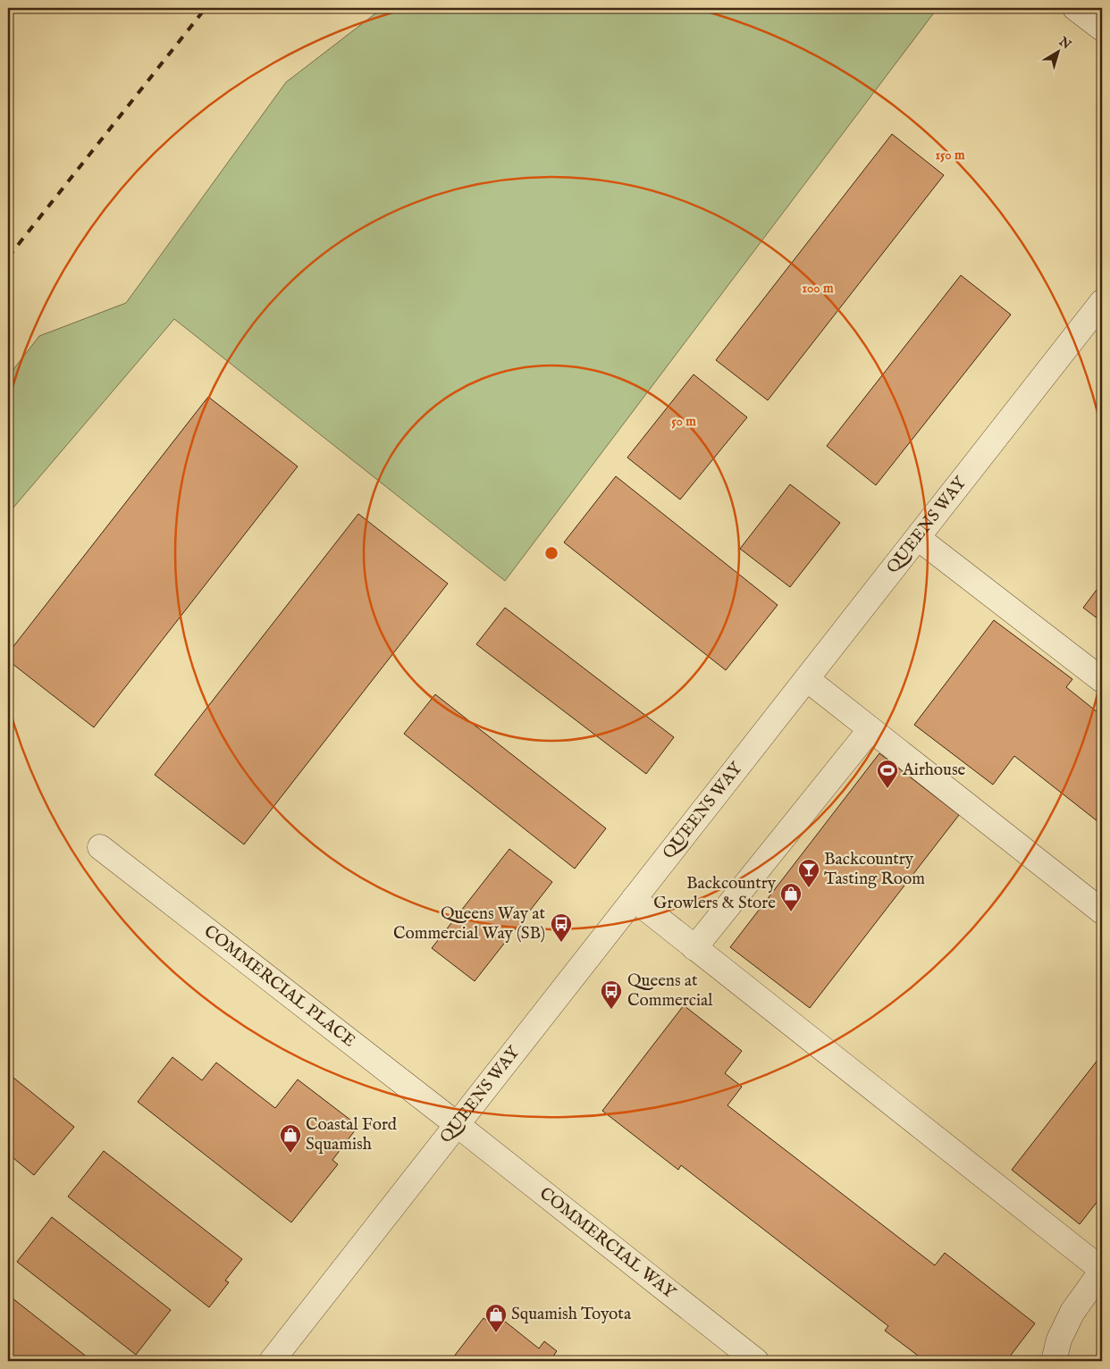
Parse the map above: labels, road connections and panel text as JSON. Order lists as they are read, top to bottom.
{
  "streets": {
    "street": ["QUEENS WAY", "COMMERCIAL PLACE", "COMMERCIAL WAY"]
  },
  "crossings": [
    ["QUEENS WAY", "COMMERCIAL PLACE"],
    ["QUEENS WAY", "COMMERCIAL WAY"],
    ["COMMERCIAL PLACE", "COMMERCIAL WAY"]
  ],
  "places": {
    "sports": ["Airhouse"],
    "bar": ["Backcountry Tasting Room"],
    "shop": ["Backcountry Growlers & Store", "Coastal Ford Squamish", "Squamish Toyota"],
    "bus stop": ["Queens Way at Commercial Way (SB)", "Queens at Commercial"]
  },
  "north": "top right",
  "rings": ["150 m", "100 m", "50 m"]
}
